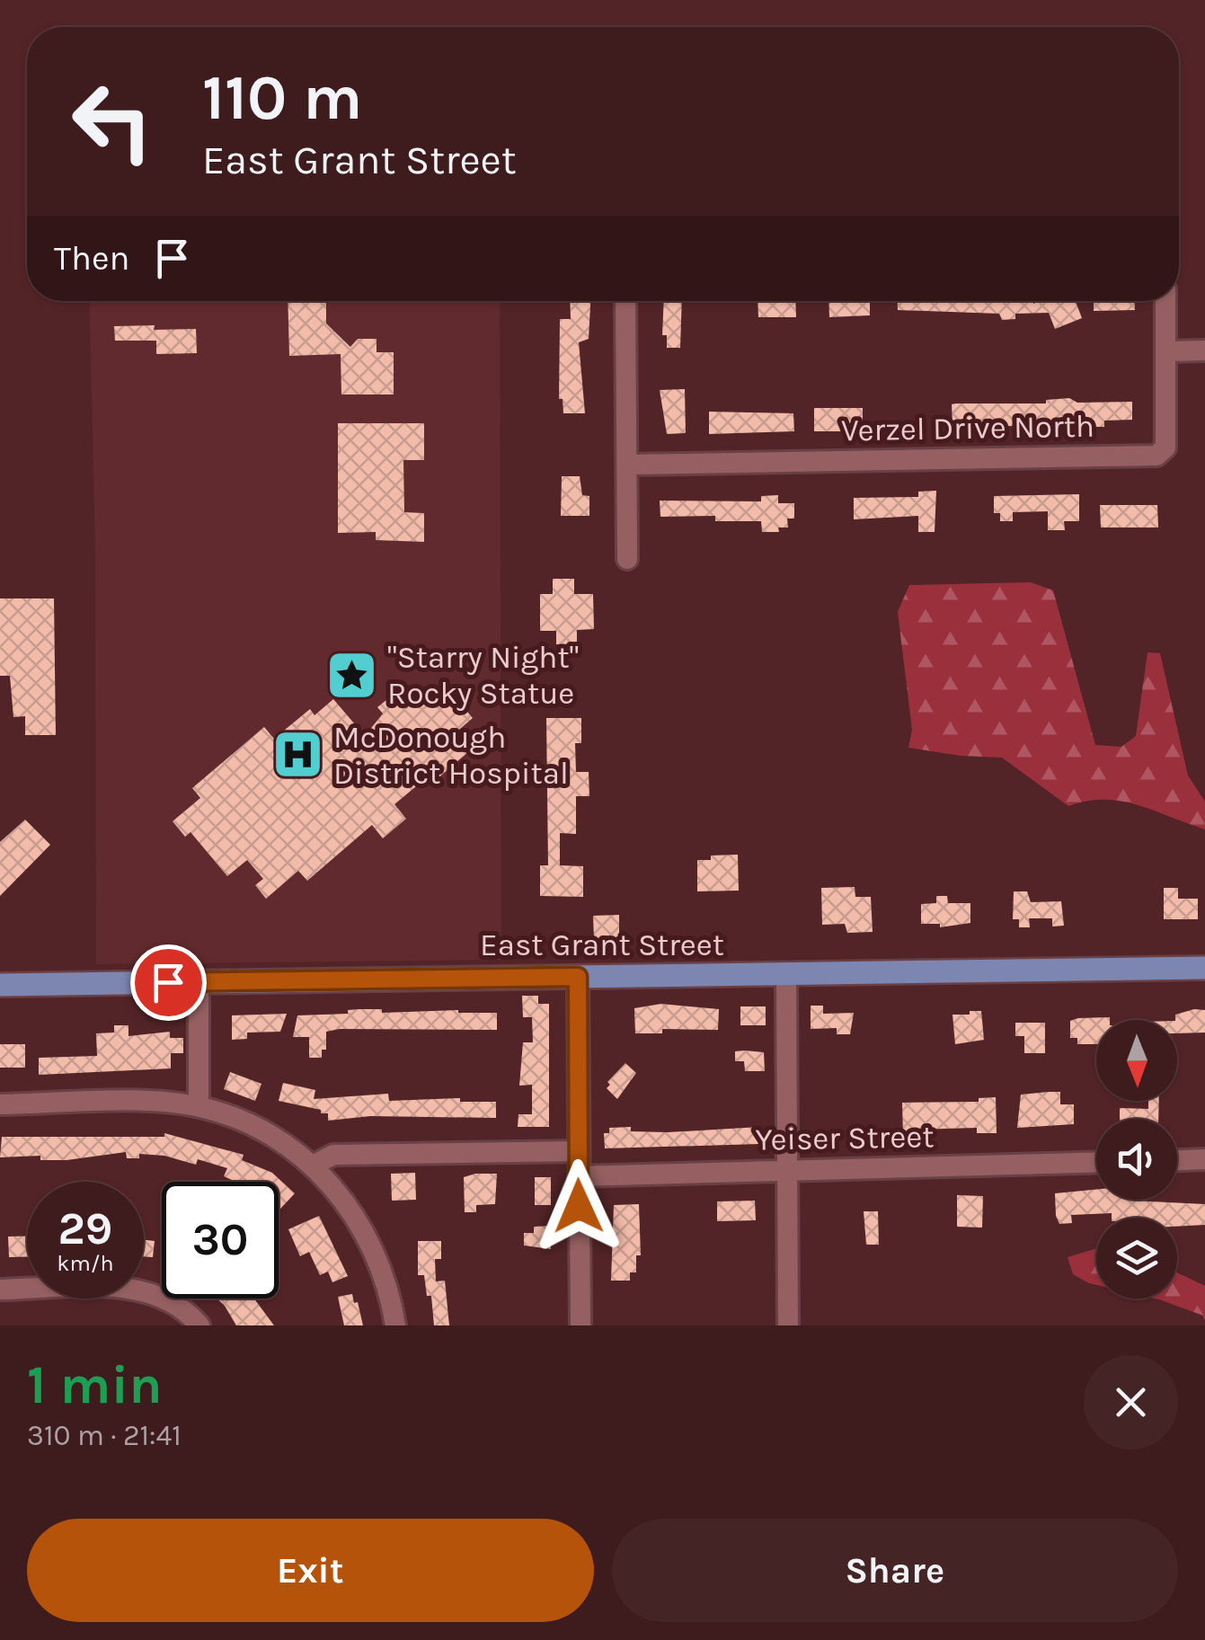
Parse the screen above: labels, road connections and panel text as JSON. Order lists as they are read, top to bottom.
{
  "streets": {
    "main road": ["East Grant Street"],
    "street": ["Verzel Drive North", "Yeiser Street"]
  },
  "places": {
    "place": ["\"Starry Night\" Rocky Statue"],
    "hospital": ["McDonough District Hospital"]
  },
  "north": "bottom",
  "page": {
    "turn": ["110 m", "East Grant Street"],
    "then": "Then",
    "speed": "29 km/h",
    "limit": "30",
    "heading": ["1 min", "310 m · 21:41"],
    "buttons": ["Exit", "Share"]
  }
}
